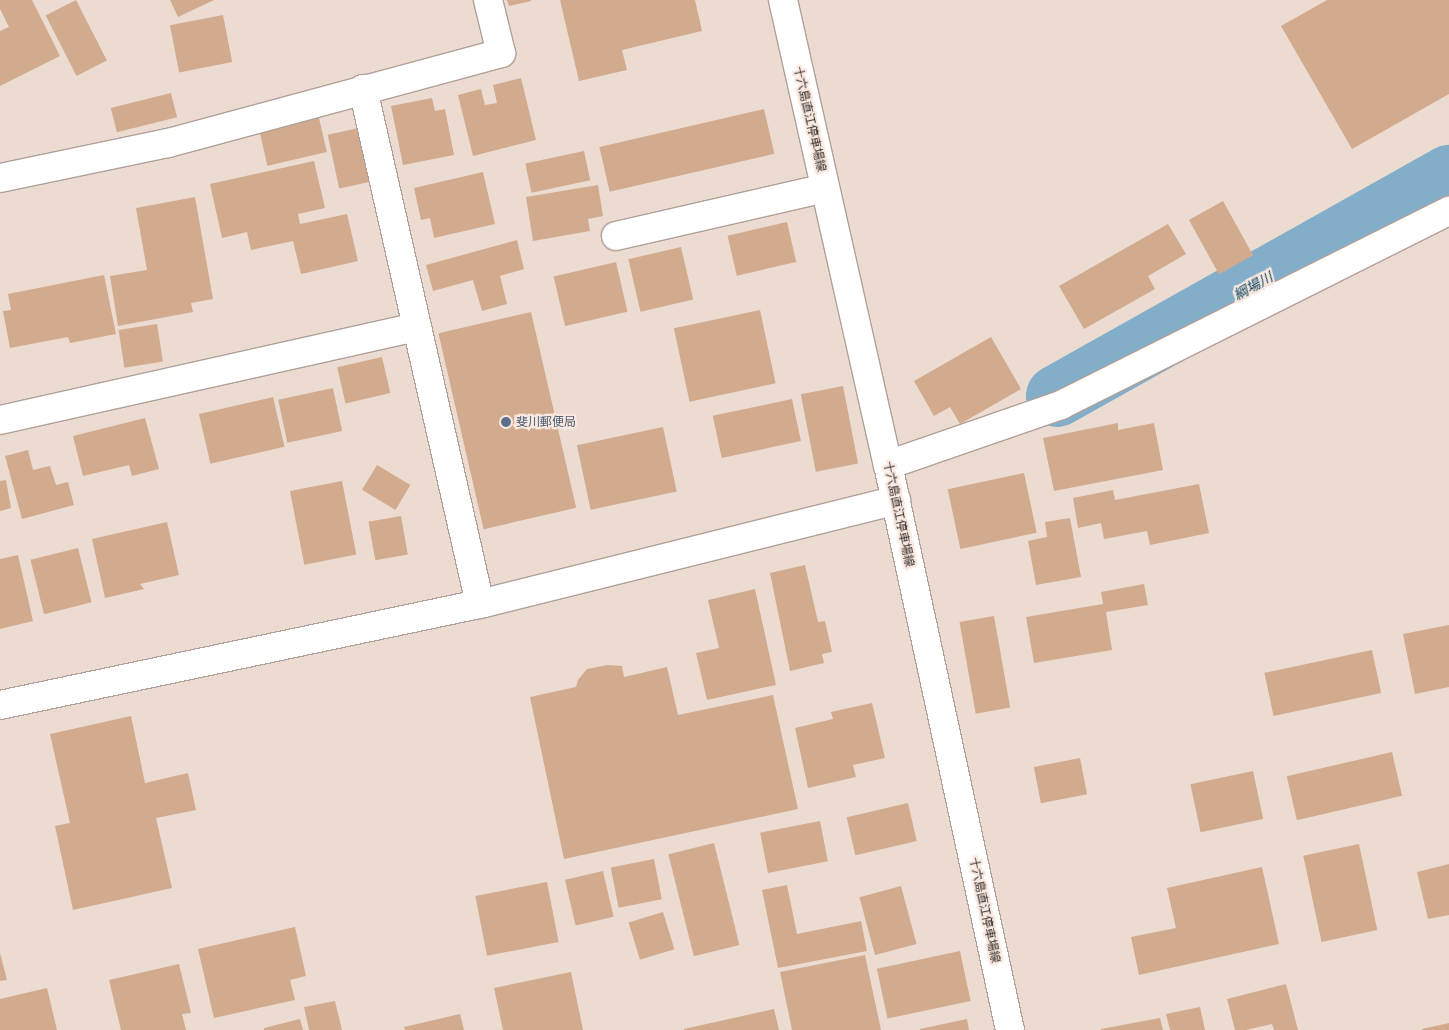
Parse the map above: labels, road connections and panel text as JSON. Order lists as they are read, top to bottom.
{
  "streets": {
    "street": ["十六島直江停車場線"]
  },
  "water": ["綱場川"],
  "places": ["斐川郵便局"]
}
